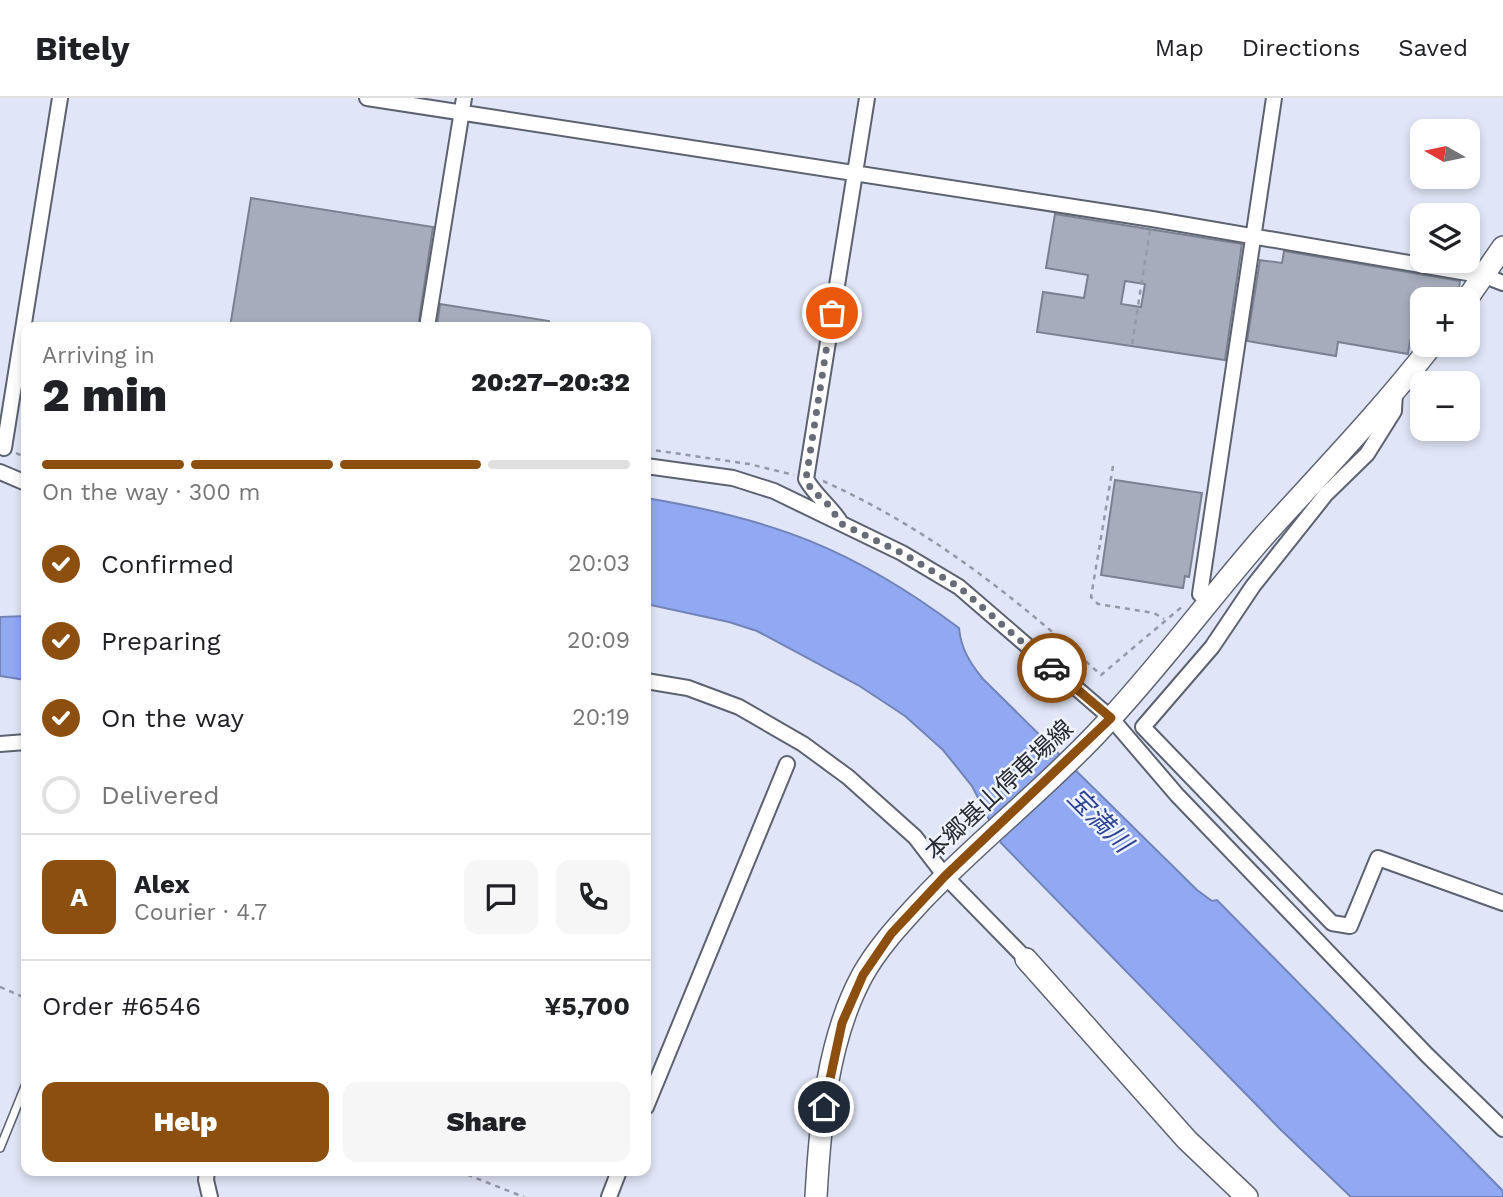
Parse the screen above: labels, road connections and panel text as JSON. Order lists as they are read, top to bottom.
{
  "streets": {
    "main road": ["本郷基山停車場線"]
  },
  "water": ["宝満川"],
  "north": "left",
  "page": {
    "header": "Bitely",
    "nav": ["Map", "Directions", "Saved"],
    "map_buttons": ["+", "−"],
    "heading": ["2 min", "Arriving in", "20:27–20:32"],
    "panel": [
      "Alex",
      "Courier · 4.7",
      "Order #6546",
      "¥5,700"
    ],
    "bar": "On the way · 300 m",
    "list": [
      ["Confirmed", "20:03"],
      ["Preparing", "20:09"],
      ["On the way", "20:19"],
      "Delivered"
    ],
    "round": "A",
    "buttons": ["Help", "Share"]
  }
}
